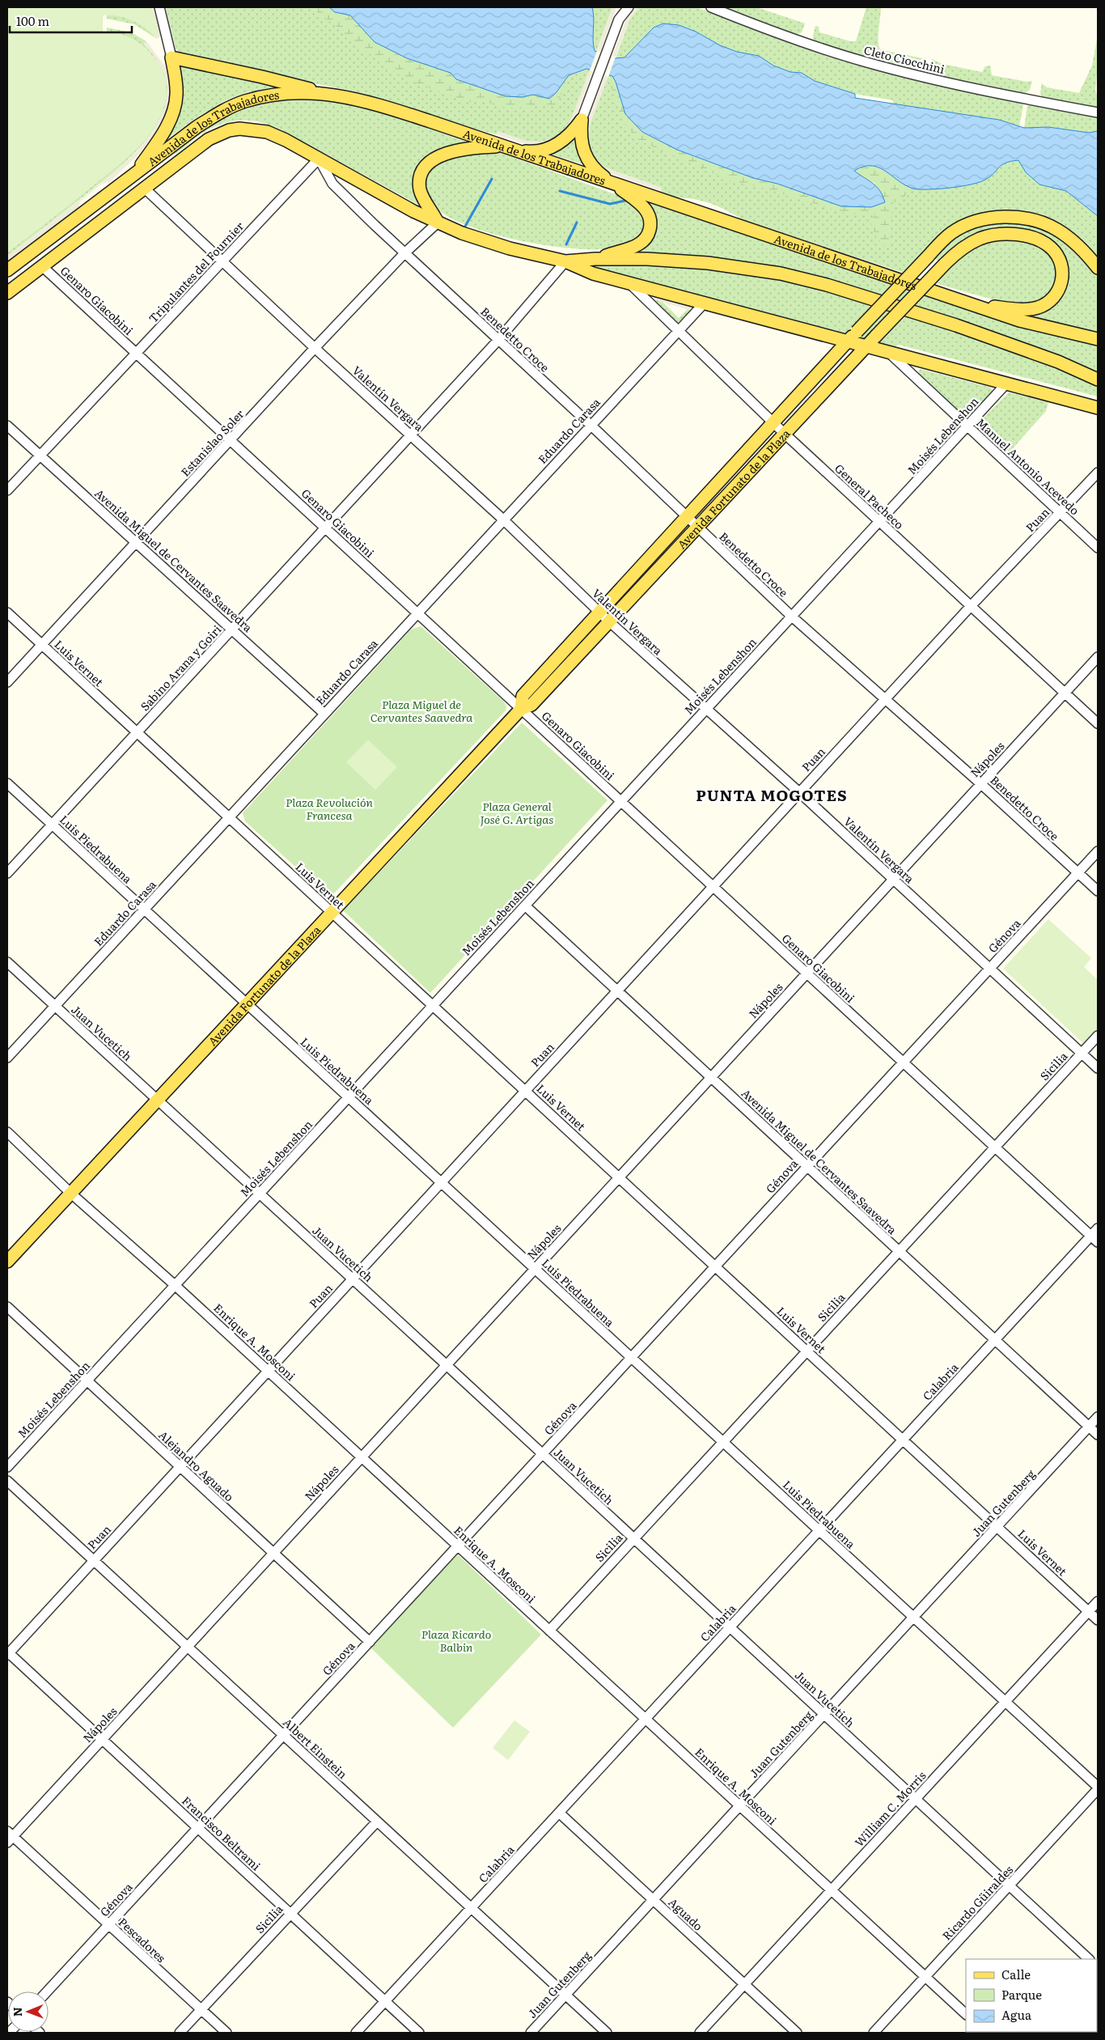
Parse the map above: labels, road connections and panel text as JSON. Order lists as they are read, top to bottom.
{
  "streets": {
    "main road": ["Avenida de los Trabajadores", "Avenida Fortunato de la Plaza"],
    "street": [
      "Cleto Ciocchini",
      "Tripulantes del Fournier",
      "Genaro Giacobini",
      "Benedetto Croce",
      "Valentín Vergara",
      "Eduardo Carasa",
      "Moisés Lebenshon",
      "Estanislao Soler",
      "Manuel Antonio Acevedo",
      "General Pacheco",
      "Puan",
      "Avenida Miguel de Cervantes Saavedra",
      "Luis Vernet",
      "Sabino Arana y Goiri",
      "Nápoles",
      "Luis Piedrabuena",
      "Génova",
      "Juan Vucetich",
      "Sicilia",
      "Enrique A. Mosconi",
      "Calabria",
      "Alejandro Aguado",
      "Juan Gutenberg",
      "Albert Einstein",
      "William C. Morris",
      "Francisco Beltrami",
      "Ricardo Güiraldes",
      "Aguado",
      "Pescadores"
    ]
  },
  "crossings": [
    ["Avenida de los Trabajadores", "Tripulantes del Fournier"],
    ["Avenida de los Trabajadores", "Genaro Giacobini"],
    ["Avenida de los Trabajadores", "Benedetto Croce"],
    ["Avenida de los Trabajadores", "Valentín Vergara"],
    ["Avenida de los Trabajadores", "Eduardo Carasa"],
    ["Avenida de los Trabajadores", "Moisés Lebenshon"],
    ["Avenida de los Trabajadores", "Estanislao Soler"],
    ["Avenida de los Trabajadores", "Manuel Antonio Acevedo"],
    ["Avenida de los Trabajadores", "Avenida Fortunato de la Plaza"],
    ["Avenida de los Trabajadores", "General Pacheco"],
    ["Avenida de los Trabajadores", "Sabino Arana y Goiri"],
    ["Tripulantes del Fournier", "Genaro Giacobini"],
    ["Tripulantes del Fournier", "Benedetto Croce"],
    ["Tripulantes del Fournier", "Valentín Vergara"],
    ["Tripulantes del Fournier", "Avenida Miguel de Cervantes Saavedra"],
    ["Genaro Giacobini", "Eduardo Carasa"],
    ["Genaro Giacobini", "Moisés Lebenshon"],
    ["Genaro Giacobini", "Estanislao Soler"],
    ["Genaro Giacobini", "Avenida Fortunato de la Plaza"],
    ["Genaro Giacobini", "Puan"],
    ["Genaro Giacobini", "Sabino Arana y Goiri"],
    ["Genaro Giacobini", "Nápoles"],
    ["Genaro Giacobini", "Génova"],
    ["Genaro Giacobini", "Sicilia"],
    ["Genaro Giacobini", "Calabria"],
    ["Benedetto Croce", "Eduardo Carasa"],
    ["Benedetto Croce", "Moisés Lebenshon"],
    ["Benedetto Croce", "Estanislao Soler"],
    ["Benedetto Croce", "Avenida Fortunato de la Plaza"],
    ["Benedetto Croce", "Puan"],
    ["Benedetto Croce", "Sabino Arana y Goiri"],
    ["Benedetto Croce", "Nápoles"],
    ["Benedetto Croce", "Génova"],
    ["Valentín Vergara", "Eduardo Carasa"],
    ["Valentín Vergara", "Moisés Lebenshon"],
    ["Valentín Vergara", "Estanislao Soler"],
    ["Valentín Vergara", "Avenida Fortunato de la Plaza"],
    ["Valentín Vergara", "Puan"],
    ["Valentín Vergara", "Sabino Arana y Goiri"],
    ["Valentín Vergara", "Nápoles"],
    ["Valentín Vergara", "Génova"],
    ["Valentín Vergara", "Sicilia"],
    ["Eduardo Carasa", "General Pacheco"],
    ["Eduardo Carasa", "Avenida Miguel de Cervantes Saavedra"],
    ["Eduardo Carasa", "Luis Vernet"],
    ["Eduardo Carasa", "Luis Piedrabuena"],
    ["Eduardo Carasa", "Juan Vucetich"],
    ["Moisés Lebenshon", "Manuel Antonio Acevedo"],
    ["Moisés Lebenshon", "General Pacheco"],
    ["Moisés Lebenshon", "Avenida Miguel de Cervantes Saavedra"],
    ["Moisés Lebenshon", "Luis Vernet"],
    ["Moisés Lebenshon", "Luis Piedrabuena"],
    ["Moisés Lebenshon", "Juan Vucetich"],
    ["Moisés Lebenshon", "Enrique A. Mosconi"],
    ["Moisés Lebenshon", "Alejandro Aguado"],
    ["Estanislao Soler", "Avenida Miguel de Cervantes Saavedra"],
    ["Estanislao Soler", "Luis Vernet"],
    ["Manuel Antonio Acevedo", "Puan"],
    ["Avenida Fortunato de la Plaza", "General Pacheco"],
    ["Avenida Fortunato de la Plaza", "Luis Vernet"],
    ["Avenida Fortunato de la Plaza", "Luis Piedrabuena"],
    ["Avenida Fortunato de la Plaza", "Juan Vucetich"],
    ["Avenida Fortunato de la Plaza", "Enrique A. Mosconi"],
    ["General Pacheco", "Puan"],
    ["General Pacheco", "Nápoles"],
    ["Puan", "Avenida Miguel de Cervantes Saavedra"],
    ["Puan", "Luis Vernet"],
    ["Puan", "Luis Piedrabuena"],
    ["Puan", "Juan Vucetich"],
    ["Puan", "Enrique A. Mosconi"],
    ["Puan", "Alejandro Aguado"],
    ["Puan", "Albert Einstein"],
    ["Puan", "Francisco Beltrami"],
    ["Avenida Miguel de Cervantes Saavedra", "Sabino Arana y Goiri"],
    ["Avenida Miguel de Cervantes Saavedra", "Nápoles"],
    ["Avenida Miguel de Cervantes Saavedra", "Génova"],
    ["Avenida Miguel de Cervantes Saavedra", "Sicilia"],
    ["Avenida Miguel de Cervantes Saavedra", "Calabria"],
    ["Avenida Miguel de Cervantes Saavedra", "Juan Gutenberg"],
    ["Luis Vernet", "Sabino Arana y Goiri"],
    ["Luis Vernet", "Nápoles"],
    ["Luis Vernet", "Génova"],
    ["Luis Vernet", "Sicilia"],
    ["Luis Vernet", "Calabria"],
    ["Luis Vernet", "Juan Gutenberg"],
    ["Luis Vernet", "William C. Morris"],
    ["Sabino Arana y Goiri", "Luis Piedrabuena"],
    ["Nápoles", "Luis Piedrabuena"],
    ["Nápoles", "Juan Vucetich"],
    ["Nápoles", "Enrique A. Mosconi"],
    ["Nápoles", "Alejandro Aguado"],
    ["Nápoles", "Albert Einstein"],
    ["Nápoles", "Francisco Beltrami"],
    ["Nápoles", "Pescadores"],
    ["Luis Piedrabuena", "Génova"],
    ["Luis Piedrabuena", "Sicilia"],
    ["Luis Piedrabuena", "Calabria"],
    ["Luis Piedrabuena", "Juan Gutenberg"],
    ["Luis Piedrabuena", "William C. Morris"],
    ["Luis Piedrabuena", "Ricardo Güiraldes"],
    ["Génova", "Juan Vucetich"],
    ["Génova", "Enrique A. Mosconi"],
    ["Génova", "Alejandro Aguado"],
    ["Génova", "Albert Einstein"],
    ["Génova", "Francisco Beltrami"],
    ["Génova", "Pescadores"],
    ["Juan Vucetich", "Sicilia"],
    ["Juan Vucetich", "Calabria"],
    ["Juan Vucetich", "Juan Gutenberg"],
    ["Juan Vucetich", "William C. Morris"],
    ["Juan Vucetich", "Ricardo Güiraldes"],
    ["Sicilia", "Enrique A. Mosconi"],
    ["Sicilia", "Albert Einstein"],
    ["Sicilia", "Francisco Beltrami"],
    ["Sicilia", "Pescadores"],
    ["Enrique A. Mosconi", "Calabria"],
    ["Enrique A. Mosconi", "Juan Gutenberg"],
    ["Enrique A. Mosconi", "William C. Morris"],
    ["Enrique A. Mosconi", "Ricardo Güiraldes"],
    ["Calabria", "Albert Einstein"],
    ["Calabria", "Francisco Beltrami"],
    ["Calabria", "Aguado"],
    ["Juan Gutenberg", "Albert Einstein"],
    ["Juan Gutenberg", "Aguado"],
    ["William C. Morris", "Aguado"]
  ],
  "districts": ["PUNTA MOGOTES"],
  "parks": [
    "Plaza Miguel de Cervantes Saavedra",
    "Plaza Revolución Francesa",
    "Plaza General José G. Artigas",
    "Plaza Ricardo Balbin"
  ],
  "legend": ["Calle", "Parque", "Agua"],
  "scale_bar": "100 m",
  "north": "left"
}
